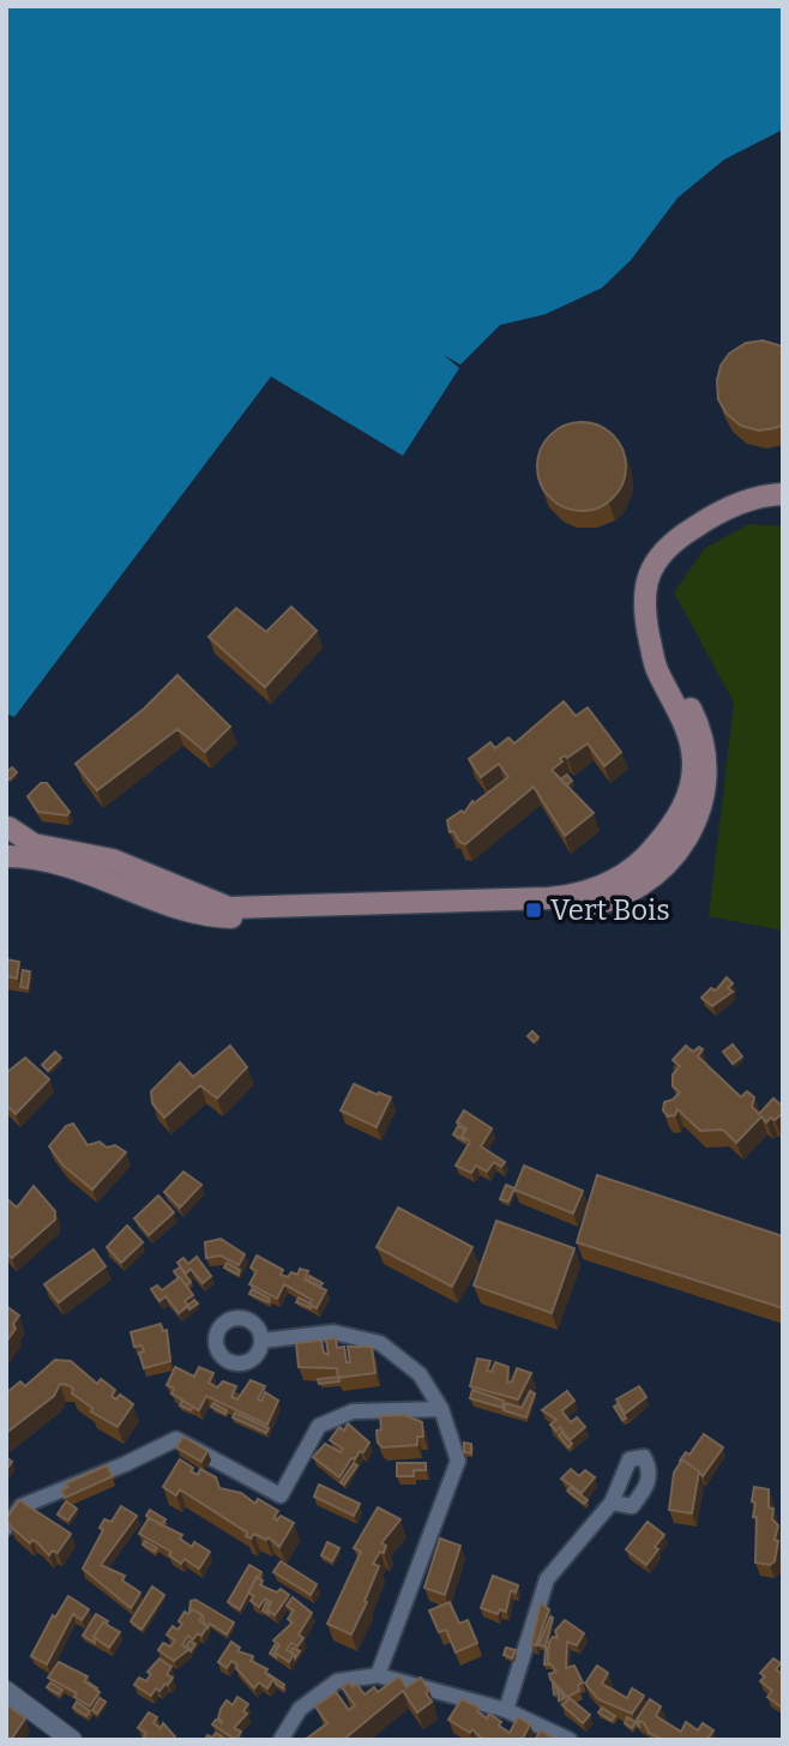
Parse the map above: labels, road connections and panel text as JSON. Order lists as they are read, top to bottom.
{
  "places": {
    "transit": ["Vert Bois"]
  }
}
